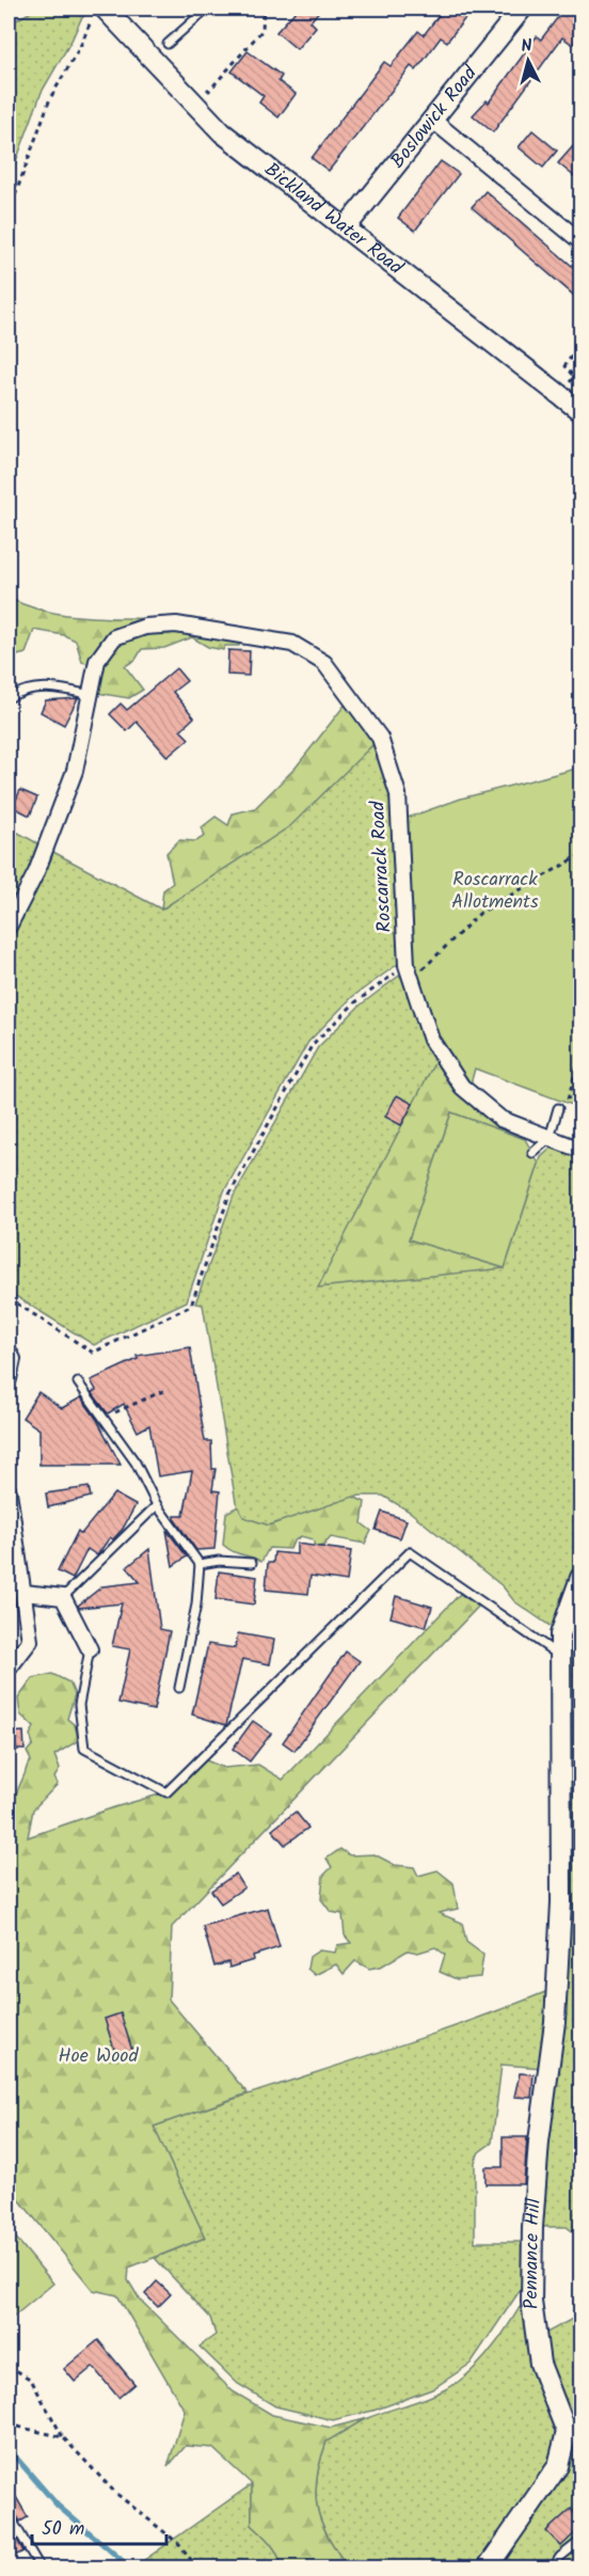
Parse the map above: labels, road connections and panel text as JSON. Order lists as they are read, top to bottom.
{
  "streets": {
    "street": [
      "Boslowick Road",
      "Bickland Water Road",
      "Roscarrack Road",
      "Pennance Hill"
    ]
  },
  "crossings": [
    ["Boslowick Road", "Bickland Water Road"]
  ],
  "parks": ["Roscarrack Allotments", "Hoe Wood"],
  "scale_bar": "50 m",
  "north": "top"
}
